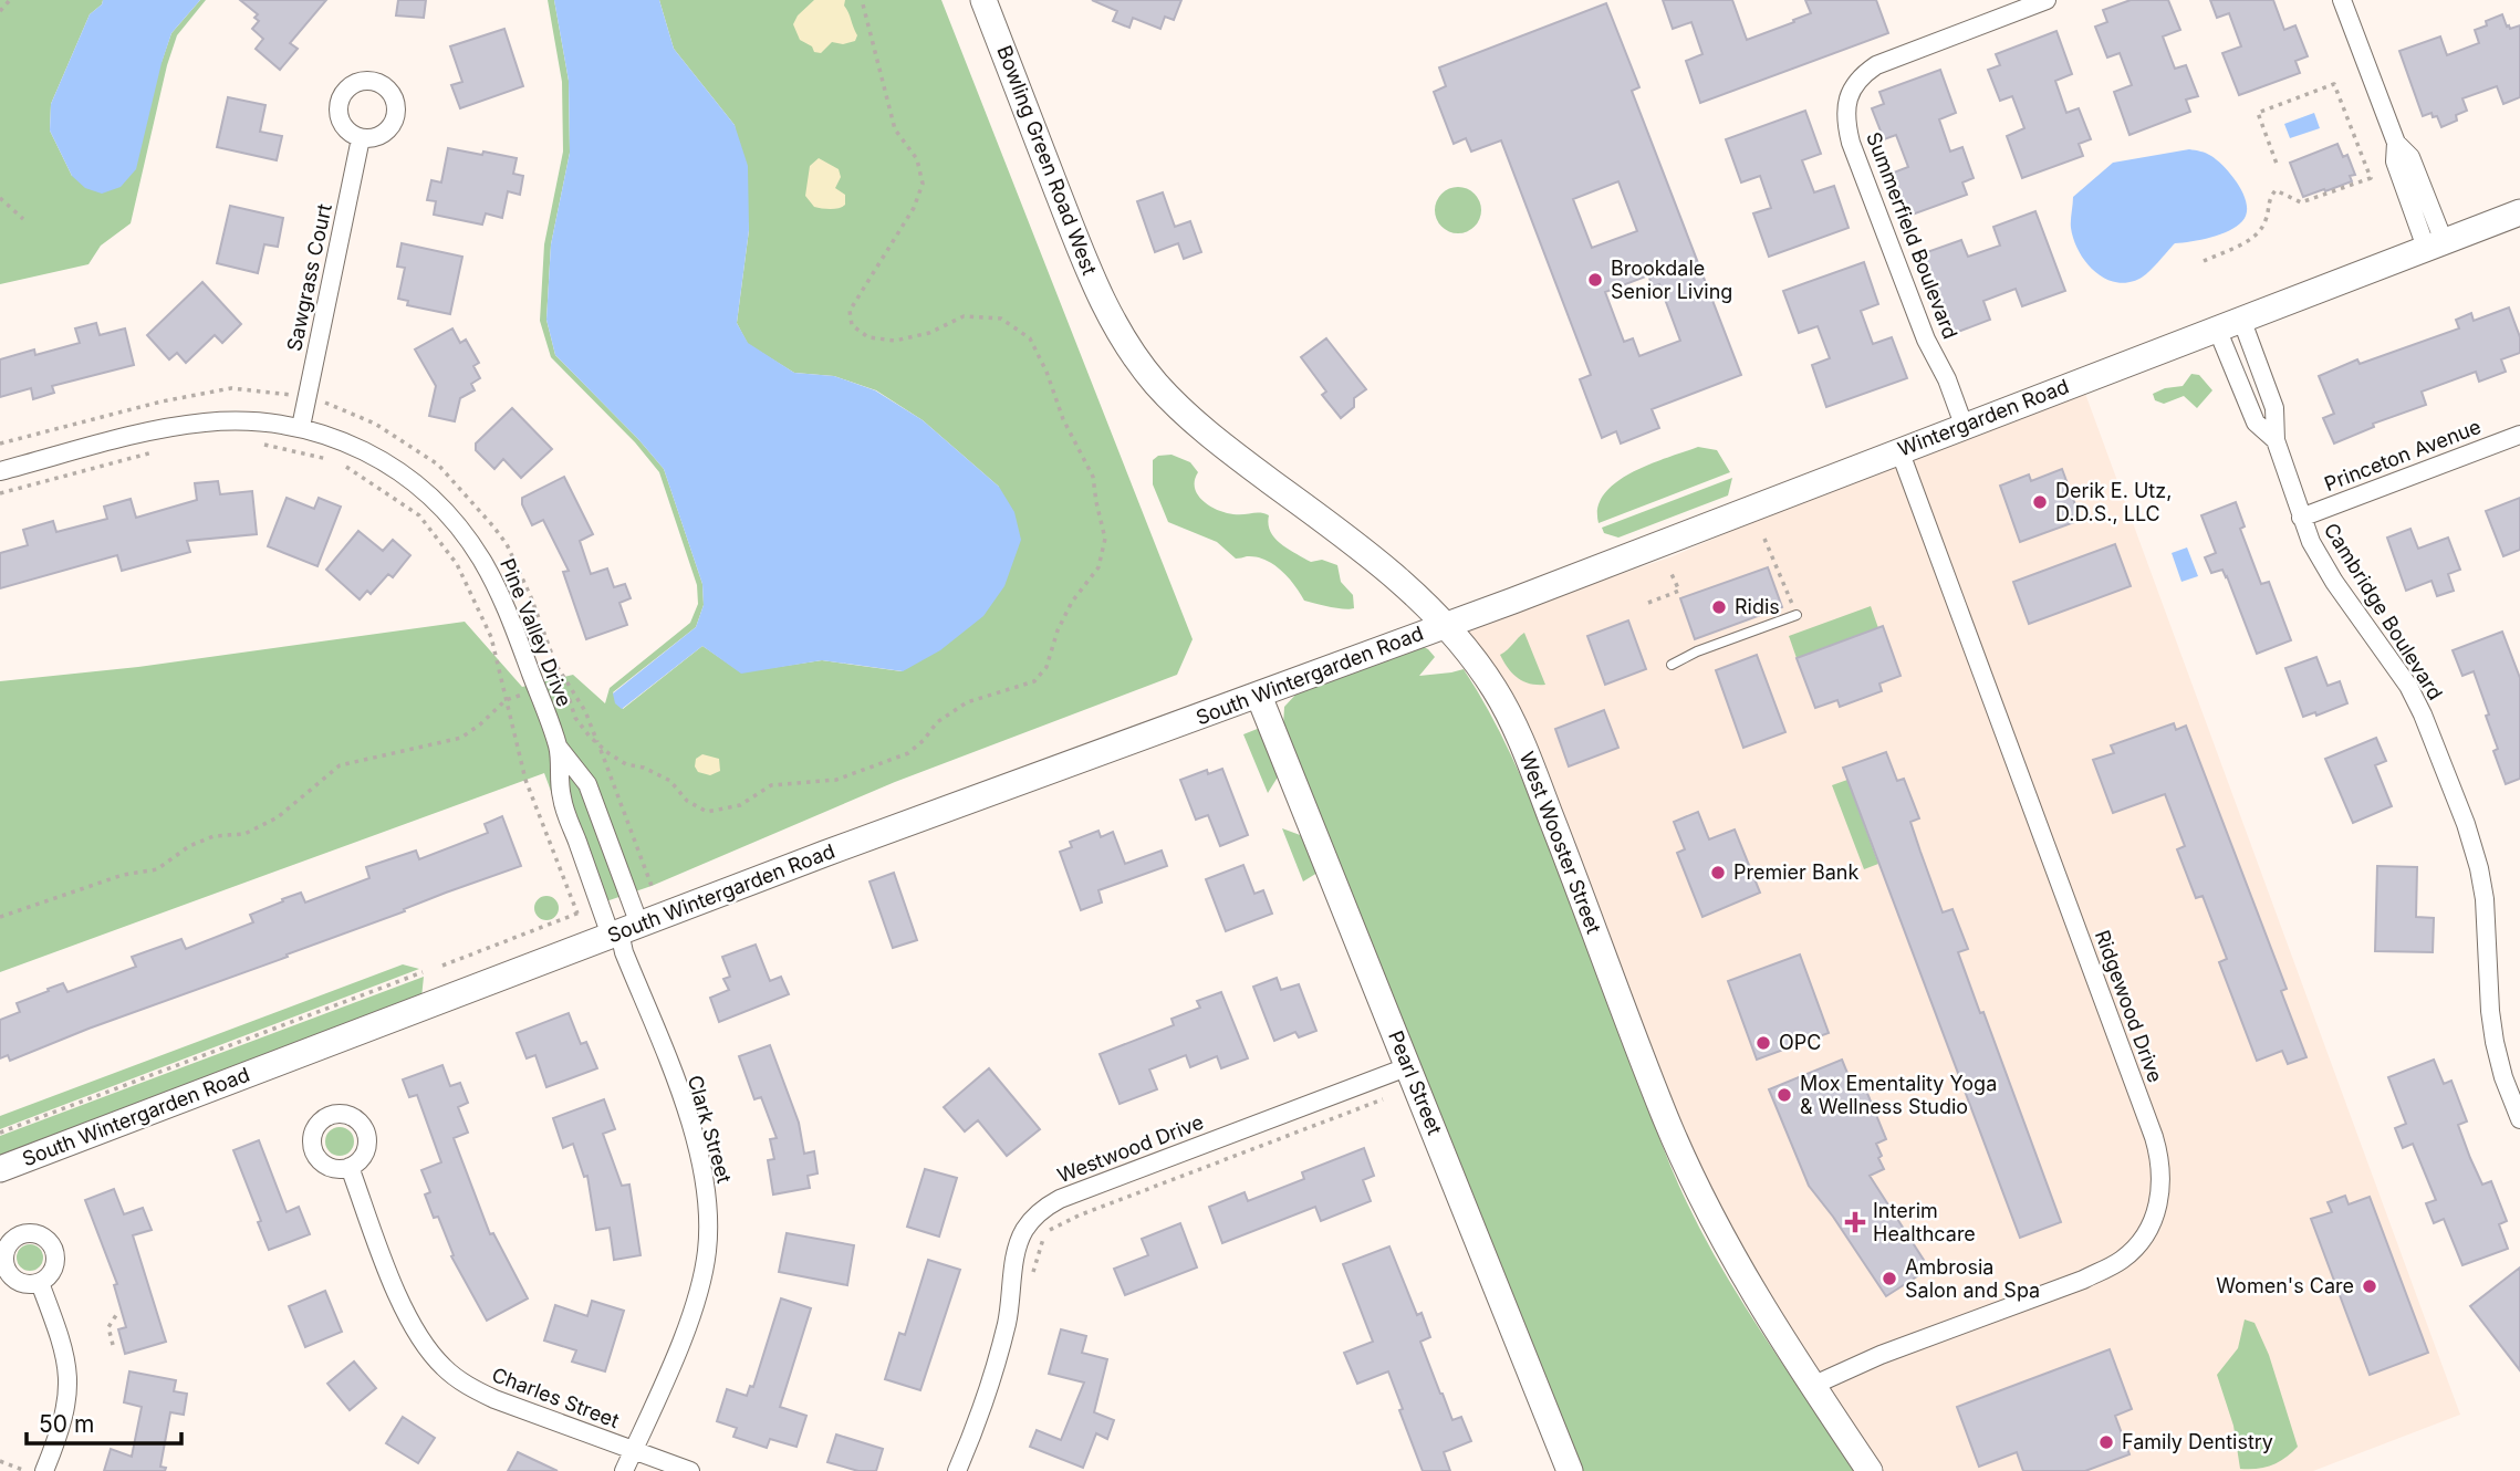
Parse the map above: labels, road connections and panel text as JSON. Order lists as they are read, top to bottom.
{
  "streets": {
    "street": [
      "Bowling Green Road West",
      "Summerfield Boulevard",
      "Sawgrass Court",
      "Wintergarden Road",
      "Princeton Avenue",
      "Cambridge Boulevard",
      "Pine Valley Drive",
      "South Wintergarden Road",
      "West Wooster Street",
      "Ridgewood Drive",
      "Pearl Street",
      "Clark Street",
      "Westwood Drive",
      "Charles Street"
    ]
  },
  "crossings": [
    ["Bowling Green Road West", "West Wooster Street"],
    ["Summerfield Boulevard", "Wintergarden Road"],
    ["Sawgrass Court", "Pine Valley Drive"],
    ["Wintergarden Road", "Cambridge Boulevard"],
    ["Wintergarden Road", "South Wintergarden Road"],
    ["Wintergarden Road", "West Wooster Street"],
    ["Wintergarden Road", "Ridgewood Drive"],
    ["Princeton Avenue", "Cambridge Boulevard"],
    ["Pine Valley Drive", "South Wintergarden Road"],
    ["Pine Valley Drive", "Clark Street"],
    ["South Wintergarden Road", "West Wooster Street"],
    ["South Wintergarden Road", "Pearl Street"],
    ["South Wintergarden Road", "Clark Street"],
    ["West Wooster Street", "Ridgewood Drive"],
    ["Pearl Street", "Westwood Drive"],
    ["Clark Street", "Charles Street"]
  ],
  "places": {
    "other": [
      "Brookdale Senior Living",
      "Derik E. Utz, D.D.S., LLC",
      "Ridis",
      "Premier Bank",
      "OPC",
      "Mox Ementality Yoga & Wellness Studio",
      "Ambrosia Salon and Spa",
      "Women's Care",
      "Family Dentistry"
    ],
    "health": ["Interim Healthcare"]
  },
  "scale_bar": "50 m"
}
